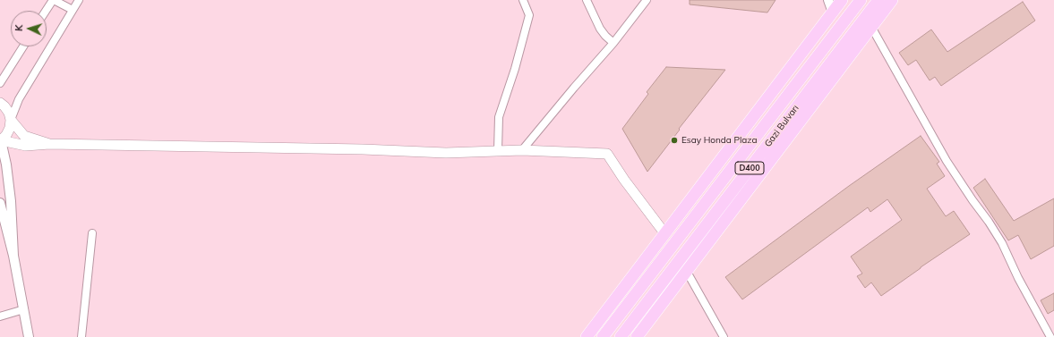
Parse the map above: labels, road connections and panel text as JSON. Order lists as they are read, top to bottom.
{
  "streets": {
    "highway": ["Gazi Bulvarı", "D400"]
  },
  "places": ["Esay Honda Plaza"],
  "north": "left"
}
